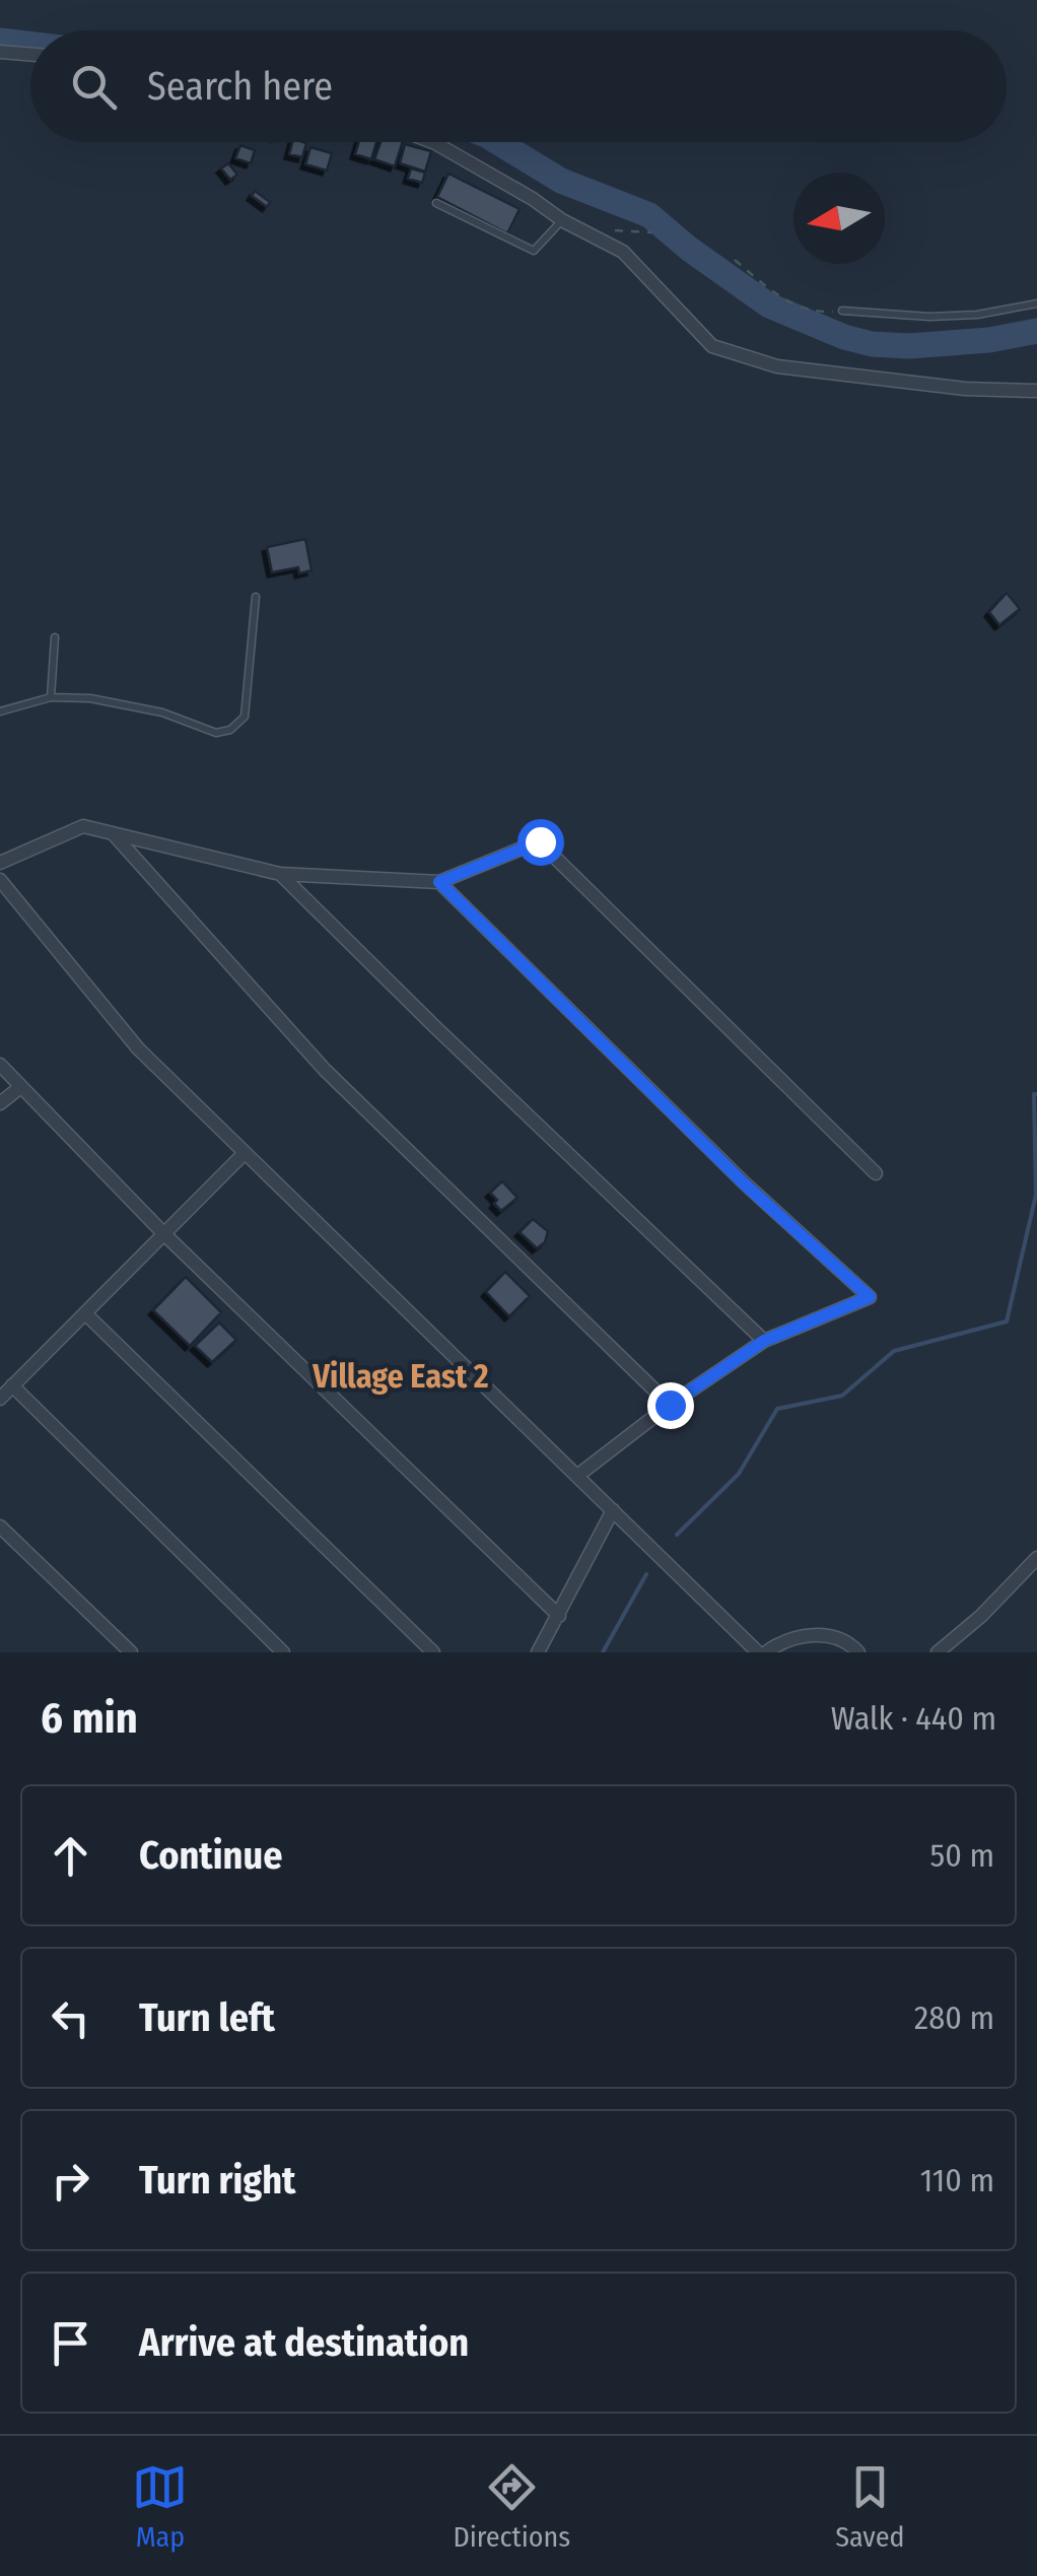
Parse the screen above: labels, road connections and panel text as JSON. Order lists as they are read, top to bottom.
{
  "districts": ["Village East 2"],
  "north": "left",
  "page": {
    "search": "Search here",
    "heading": ["6 min", "Walk · 440 m"],
    "list": [
      ["Continue", "50 m"],
      ["Turn left", "280 m"],
      ["Turn right", "110 m"],
      "Arrive at destination"
    ],
    "nav": ["Map", "Directions", "Saved"]
  }
}
